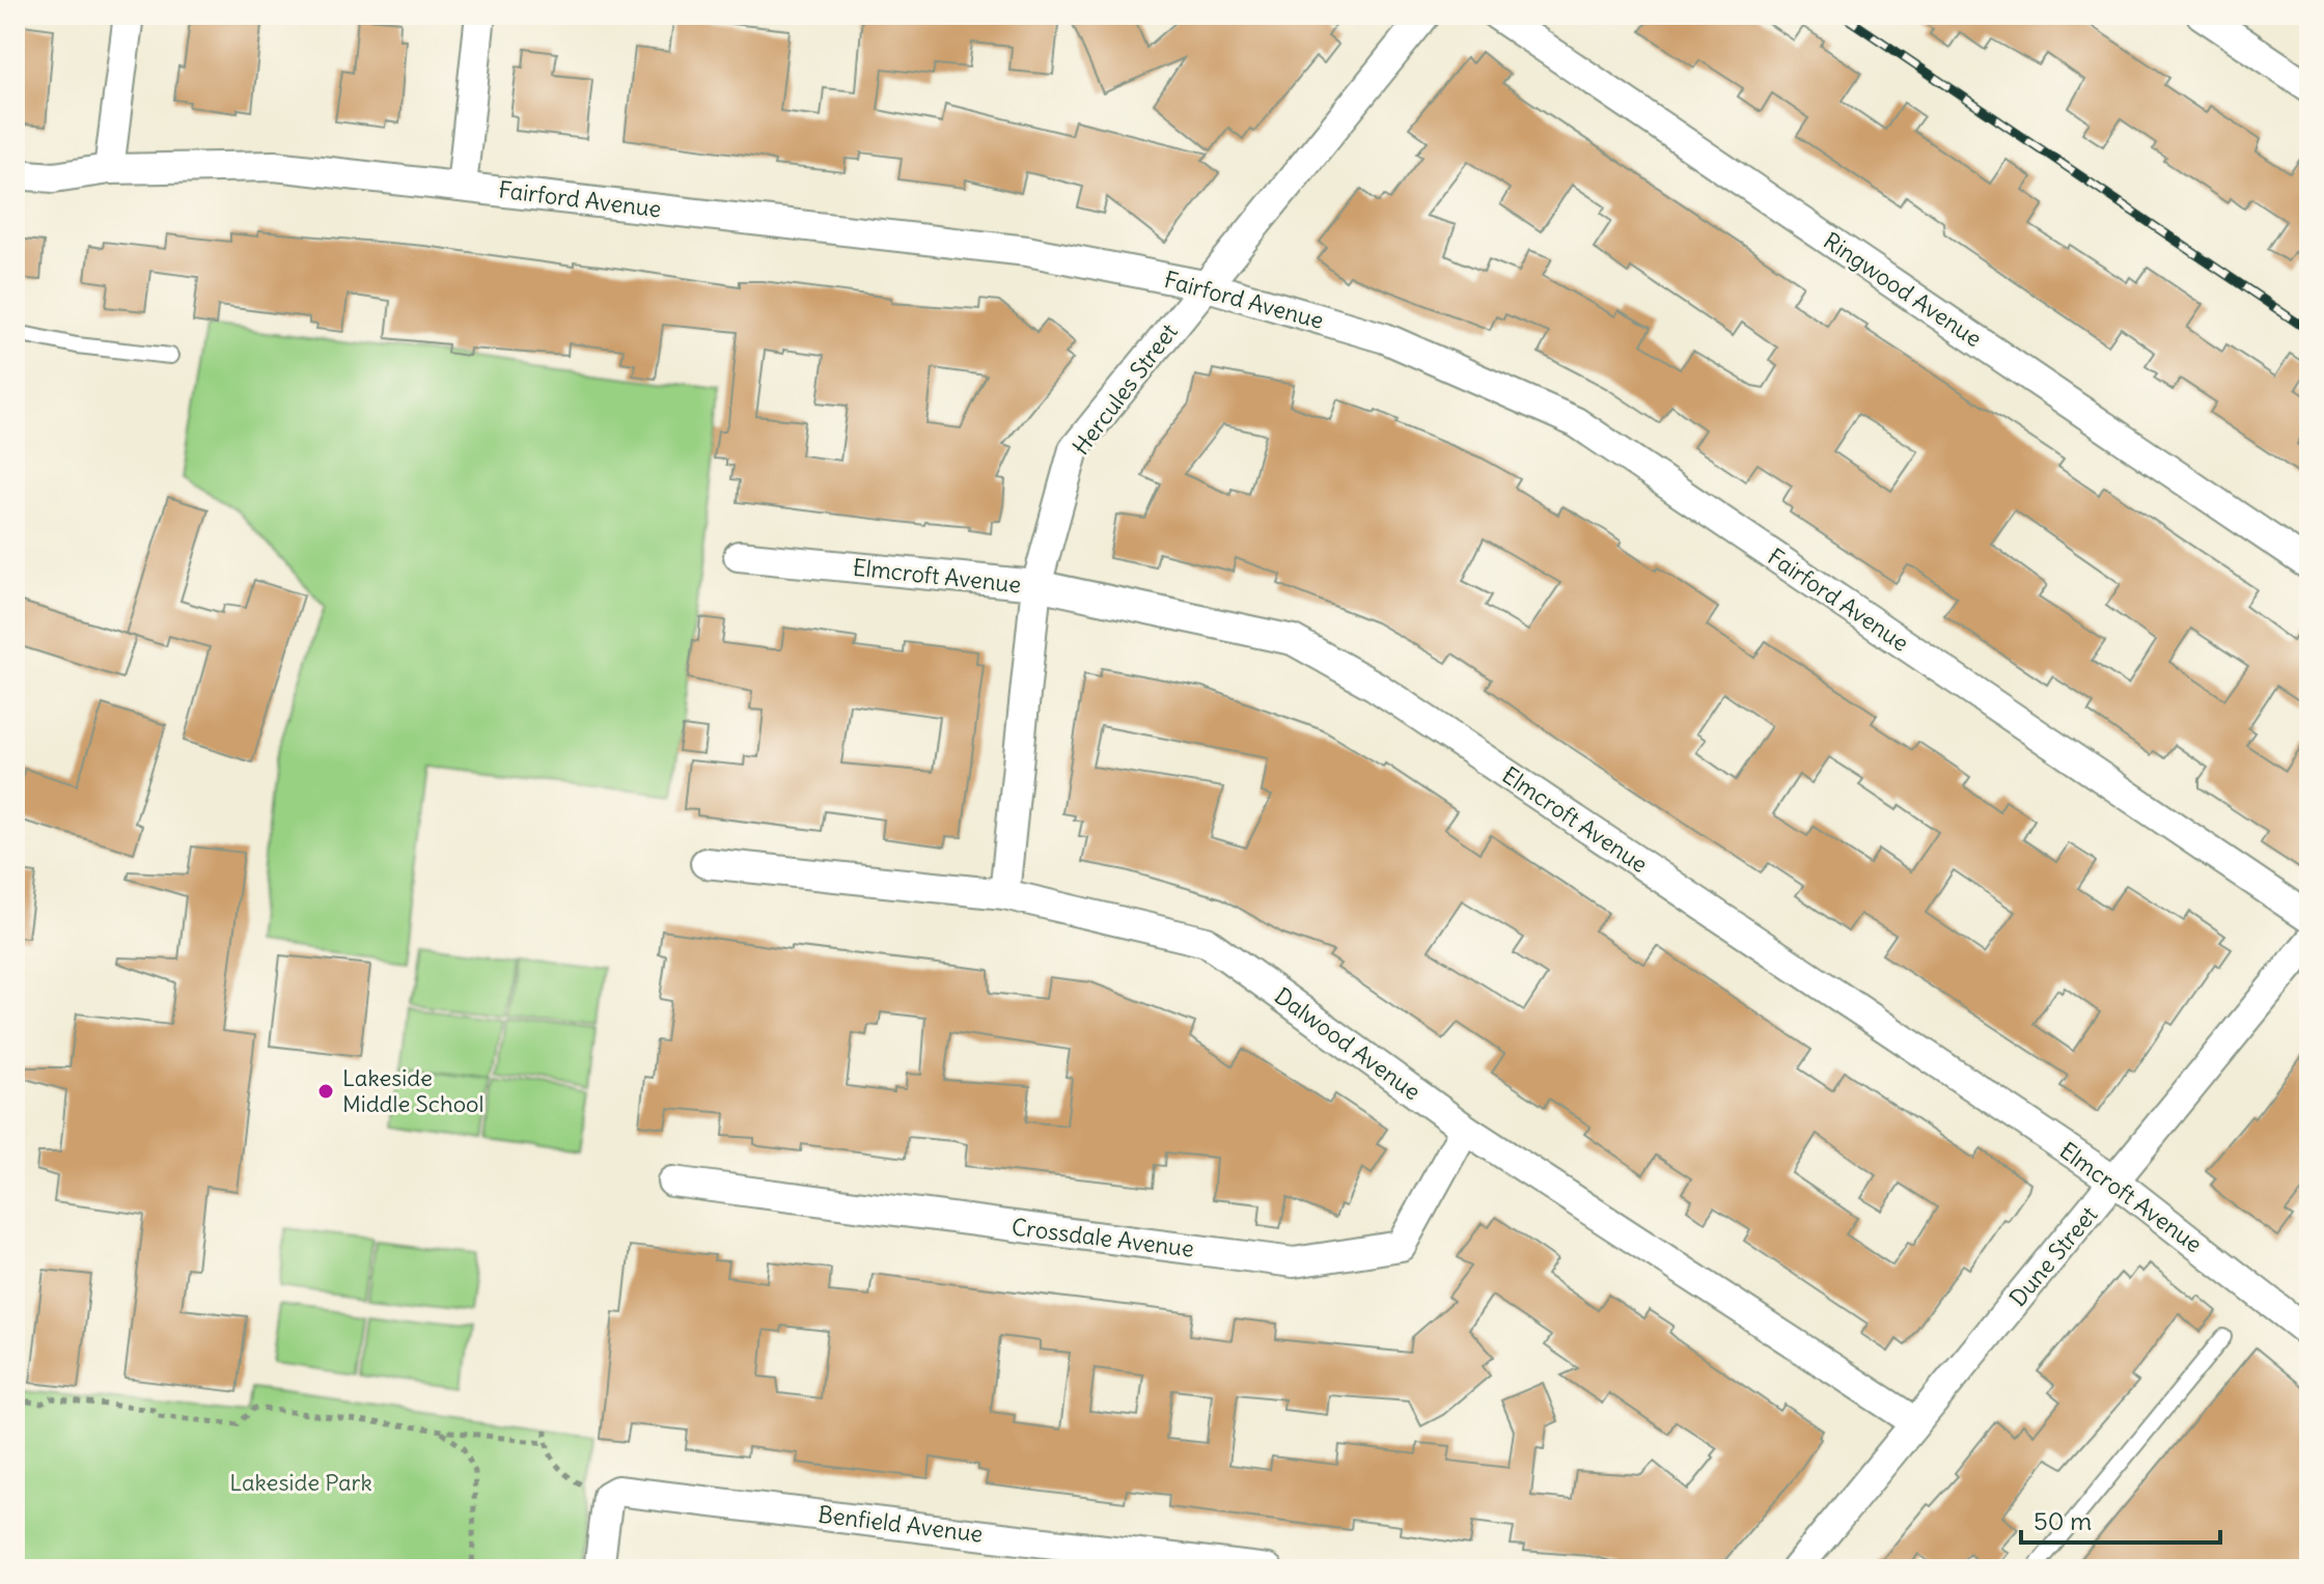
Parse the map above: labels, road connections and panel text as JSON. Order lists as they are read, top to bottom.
{
  "streets": {
    "street": [
      "Fairford Avenue",
      "Ringwood Avenue",
      "Hercules Street",
      "Elmcroft Avenue",
      "Dalwood Avenue",
      "Crossdale Avenue",
      "Dune Street",
      "Benfield Avenue"
    ]
  },
  "crossings": [
    ["Fairford Avenue", "Hercules Street"],
    ["Hercules Street", "Elmcroft Avenue"],
    ["Hercules Street", "Dalwood Avenue"],
    ["Elmcroft Avenue", "Dune Street"],
    ["Dalwood Avenue", "Crossdale Avenue"],
    ["Dalwood Avenue", "Dune Street"]
  ],
  "parks": ["Lakeside Park"],
  "places": ["Lakeside Middle School"],
  "scale_bar": "50 m"
}
